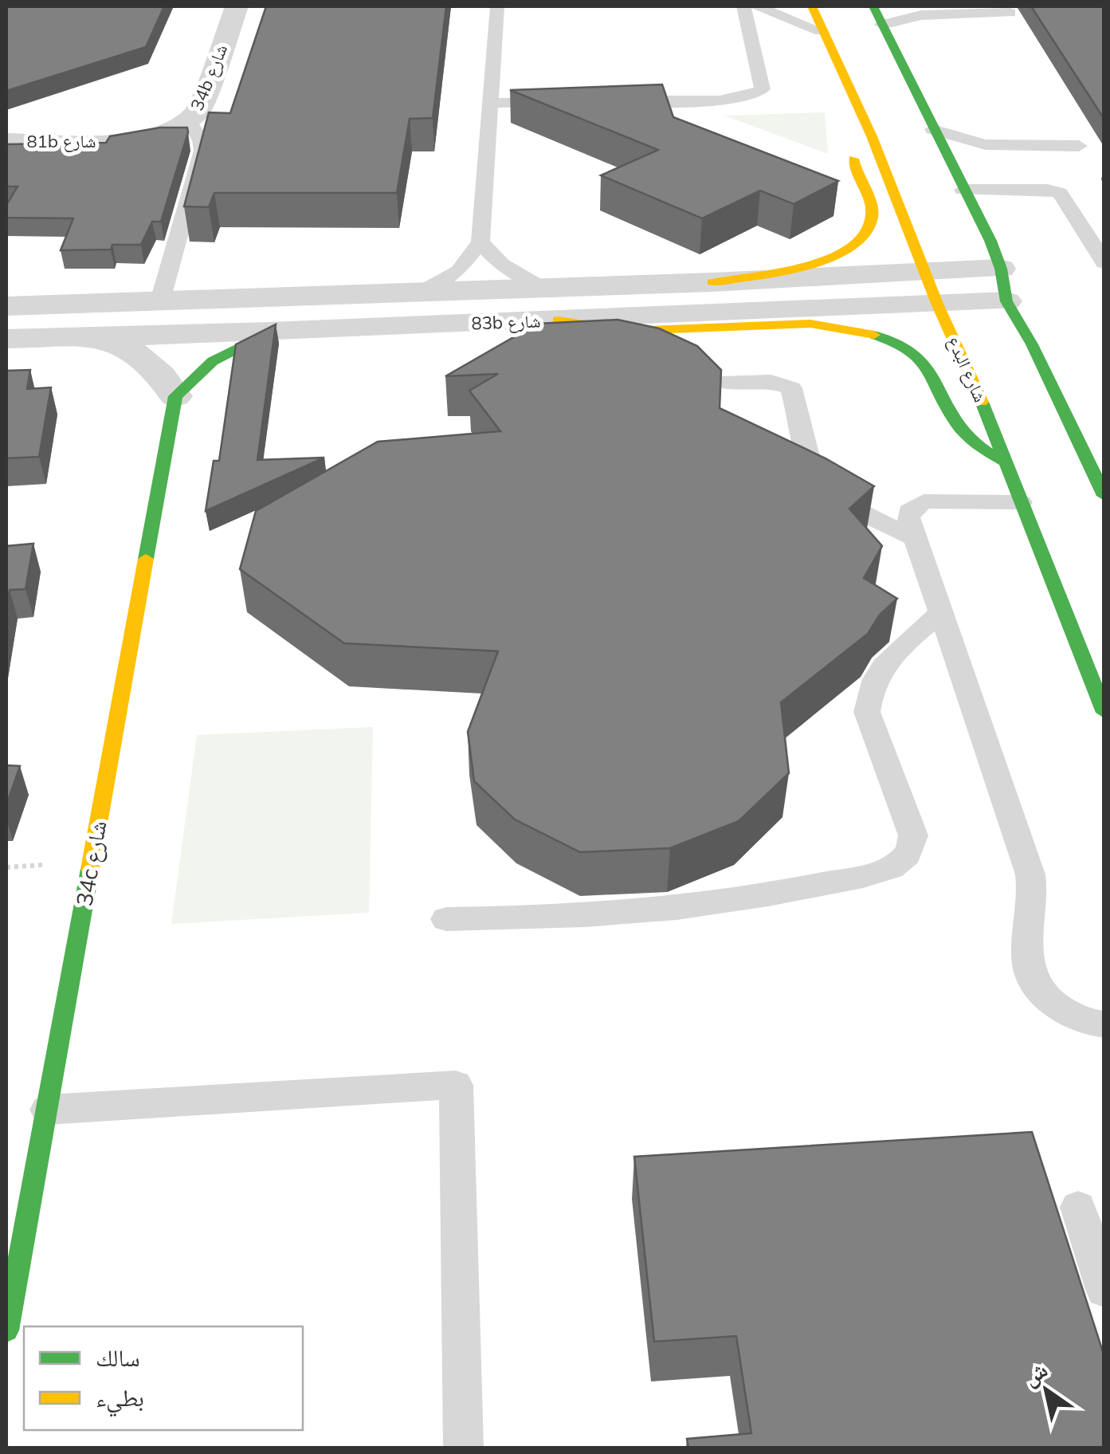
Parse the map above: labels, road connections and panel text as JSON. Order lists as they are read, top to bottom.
{
  "streets": {
    "main road": ["شارع البدع", "34c شارع"],
    "street": ["34b شارع", "81b شارع", "83b شارع"]
  },
  "crossings": [
    ["34b شارع", "81b شارع"],
    ["83b شارع", "شارع البدع"]
  ],
  "legend": ["سالك", "بطيء"],
  "north": "top left"
}
